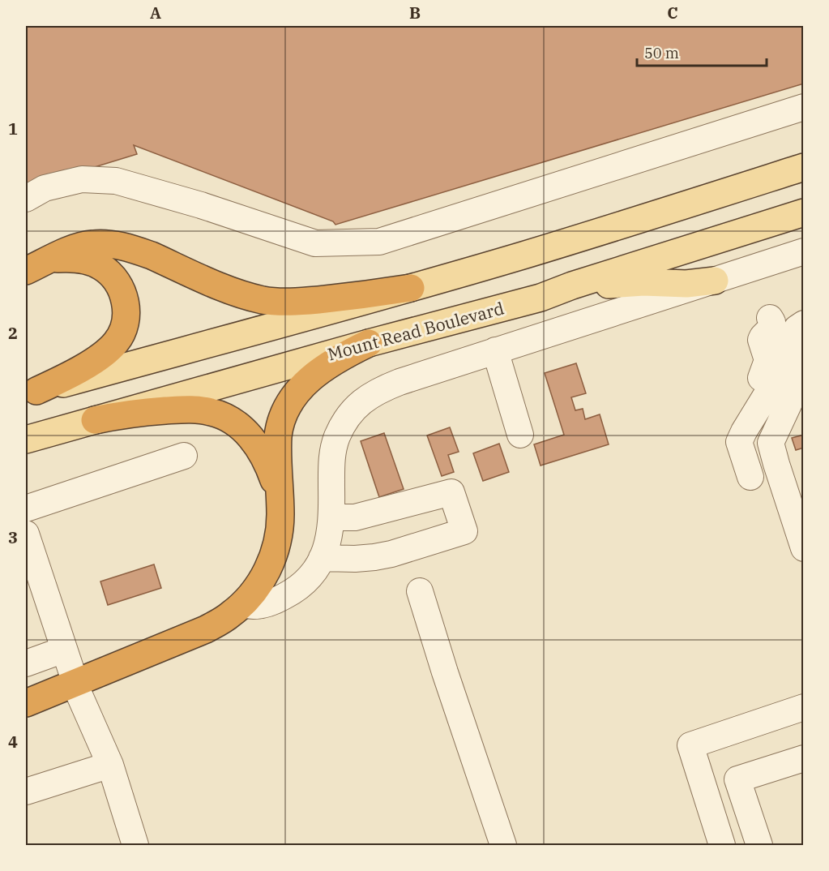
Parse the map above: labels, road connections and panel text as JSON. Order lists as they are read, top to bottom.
{
  "streets": {
    "main road": ["Mount Read Boulevard"]
  },
  "scale_bar": "50 m",
  "grid": {
    "columns": ["A", "B", "C"],
    "rows": [
      "1",
      "2",
      "3",
      "4"
    ]
  }
}
